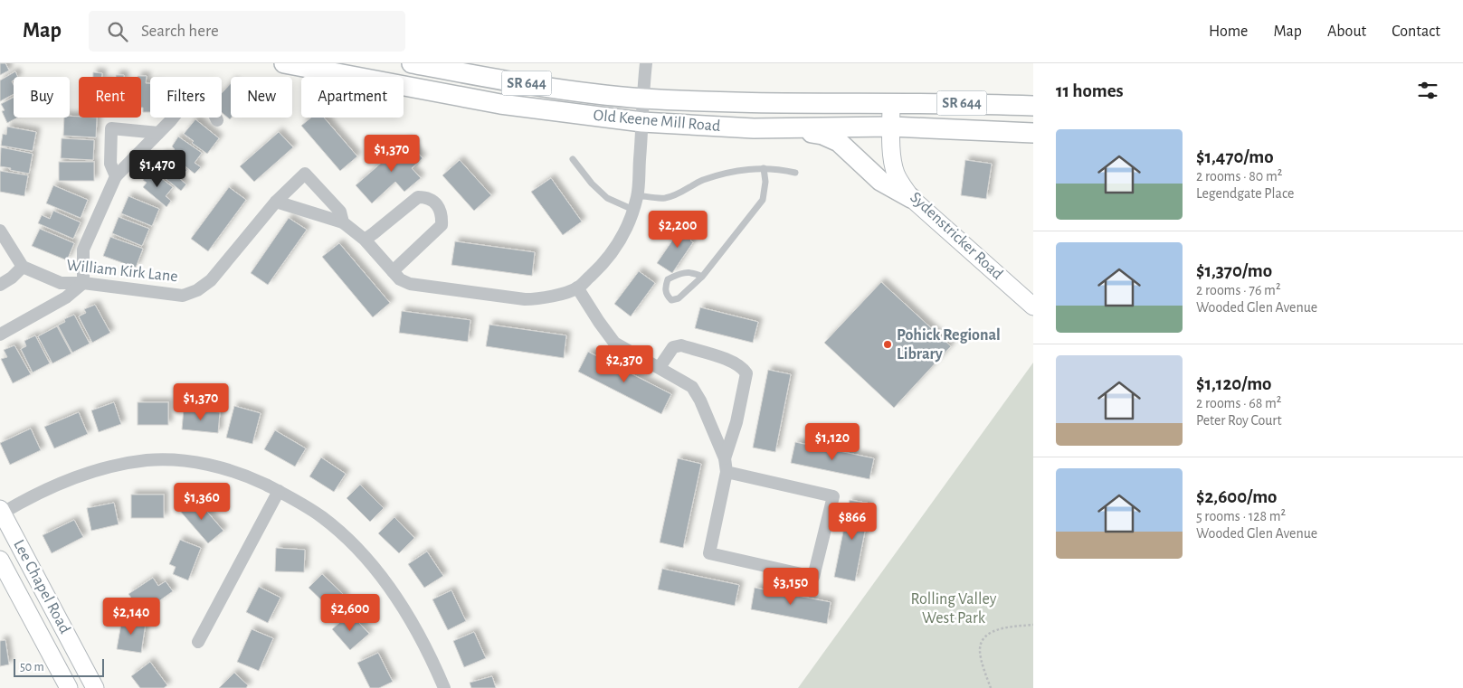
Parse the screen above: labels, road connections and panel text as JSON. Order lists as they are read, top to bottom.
{
  "streets": {
    "main road": [
      "SR 644",
      "Old Keene Mill Road",
      "Sydenstricker Road",
      "Lee Chapel Road"
    ],
    "street": ["William Kirk Lane"]
  },
  "crossings": [
    ["Old Keene Mill Road", "Sydenstricker Road"]
  ],
  "parks": ["Rolling Valley West Park"],
  "places": ["Pohick Regional Library"],
  "scale_bar": "50 m",
  "page": {
    "header": "Map",
    "search": "Search here",
    "nav": [
      "Home",
      "Map",
      "About",
      "Contact"
    ],
    "heading": "11 homes",
    "chip": [
      "Buy",
      "Rent",
      "Filters",
      "New",
      "Apartment"
    ],
    "list": [
      {
        "name": "$1,470/mo",
        "note": "2 rooms · 80 m² · Legendgate Place"
      },
      {
        "name": "$1,370/mo",
        "note": "2 rooms · 76 m² · Wooded Glen Avenue"
      },
      {
        "name": "$1,120/mo",
        "note": "2 rooms · 68 m² · Peter Roy Court"
      },
      {
        "name": "$2,600/mo",
        "note": "5 rooms · 128 m² · Wooded Glen Avenue"
      }
    ],
    "price": [
      "$1,370",
      "$1,470",
      "$2,200",
      "$2,370",
      "$1,370",
      "$1,120",
      "$1,360",
      "$866",
      "$3,150",
      "$2,600",
      "$2,140"
    ],
    "scale": "50 m"
  }
}
